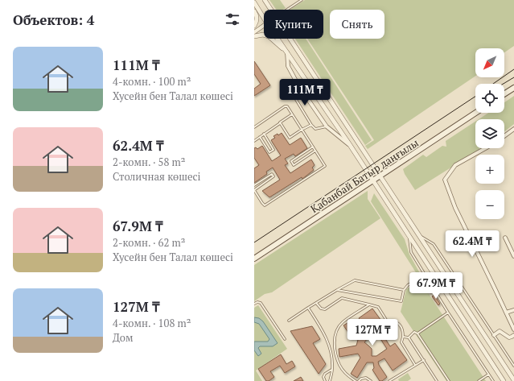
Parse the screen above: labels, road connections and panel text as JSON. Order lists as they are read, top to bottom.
{
  "streets": {
    "main road": ["Қабанбай Батыр даңғылы"]
  },
  "north": "bottom left",
  "page": {
    "heading": "Объектов: 4",
    "chip": ["Купить", "Снять"],
    "list": [
      {
        "name": "111M ₸",
        "note": "4-комн. · 100 m² · Хусейн бен Талал көшесі"
      },
      {
        "name": "62.4M ₸",
        "note": "2-комн. · 58 m² · Столичная көшесі"
      },
      {
        "name": "67.9M ₸",
        "note": "2-комн. · 62 m² · Хусейн бен Талал көшесі"
      },
      {
        "name": "127M ₸",
        "note": "4-комн. · 108 m² · Дом"
      }
    ],
    "map_buttons": ["+", "−"],
    "price": [
      "111M ₸",
      "62.4M ₸",
      "67.9M ₸",
      "127M ₸"
    ]
  }
}
